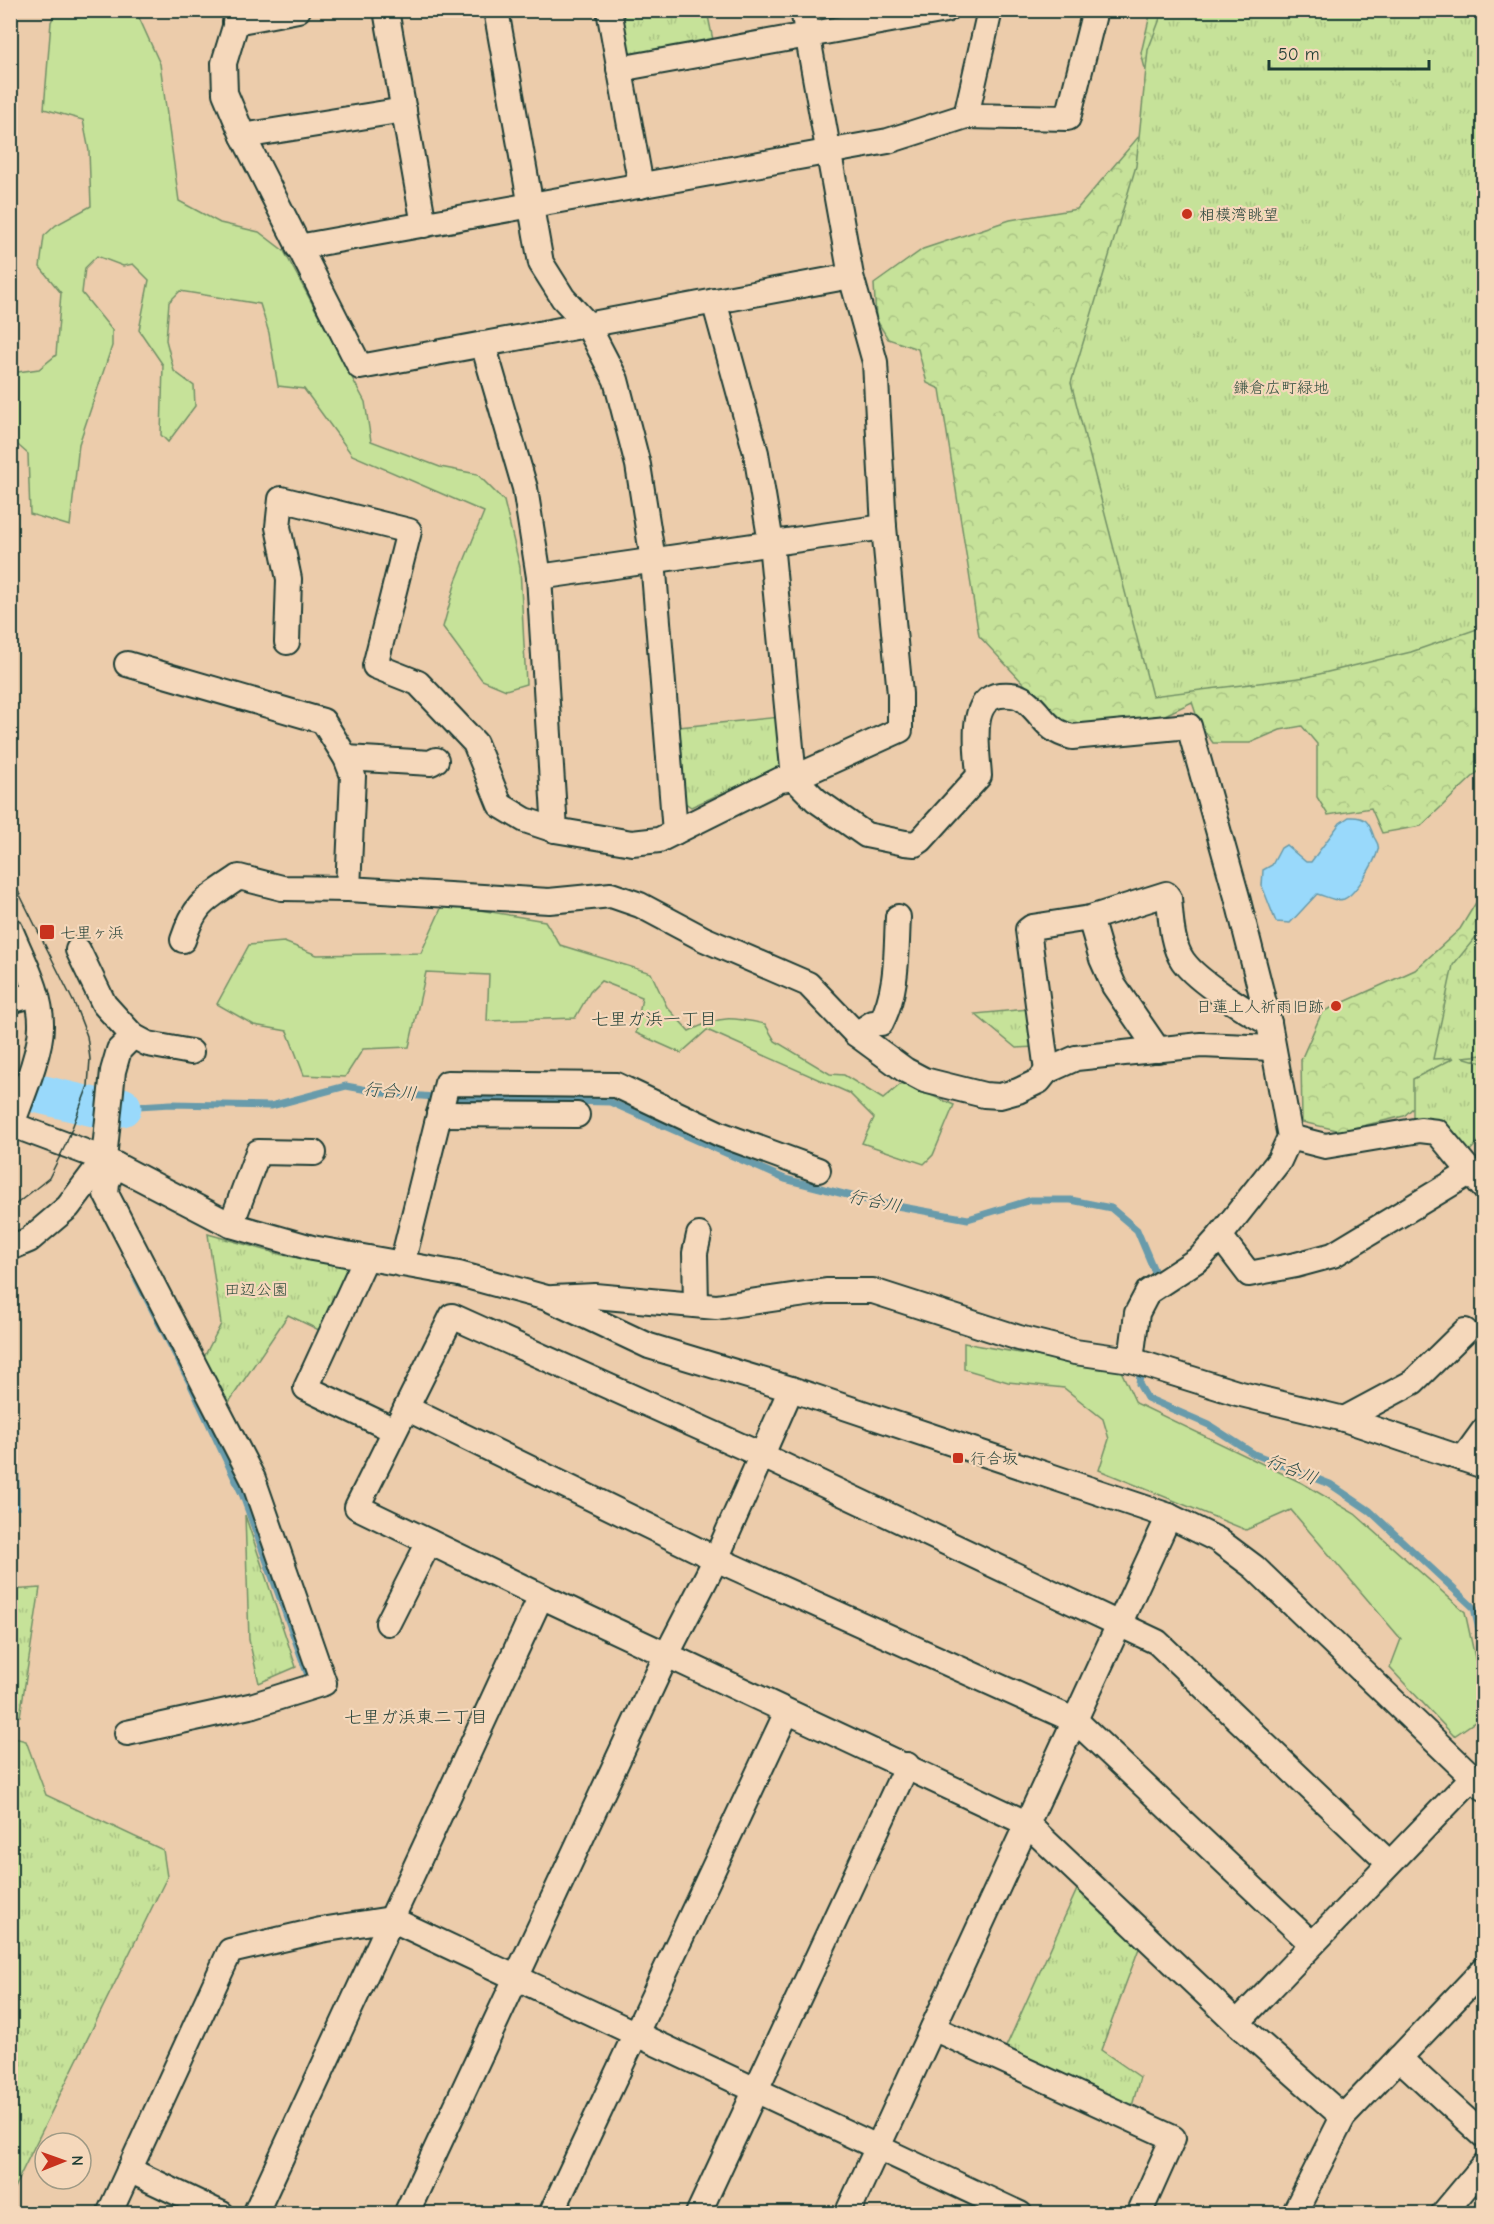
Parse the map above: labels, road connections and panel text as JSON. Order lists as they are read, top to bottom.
{
  "districts": ["七里ガ浜一丁目", "七里ガ浜東二丁目"],
  "water": ["行合川"],
  "parks": ["鎌倉広町緑地", "田辺公園"],
  "places": {
    "other": ["相模湾眺望", "日蓮上人祈雨旧跡"],
    "transit": ["七里ヶ浜", "行合坂"]
  },
  "scale_bar": "50 m",
  "north": "right"
}
